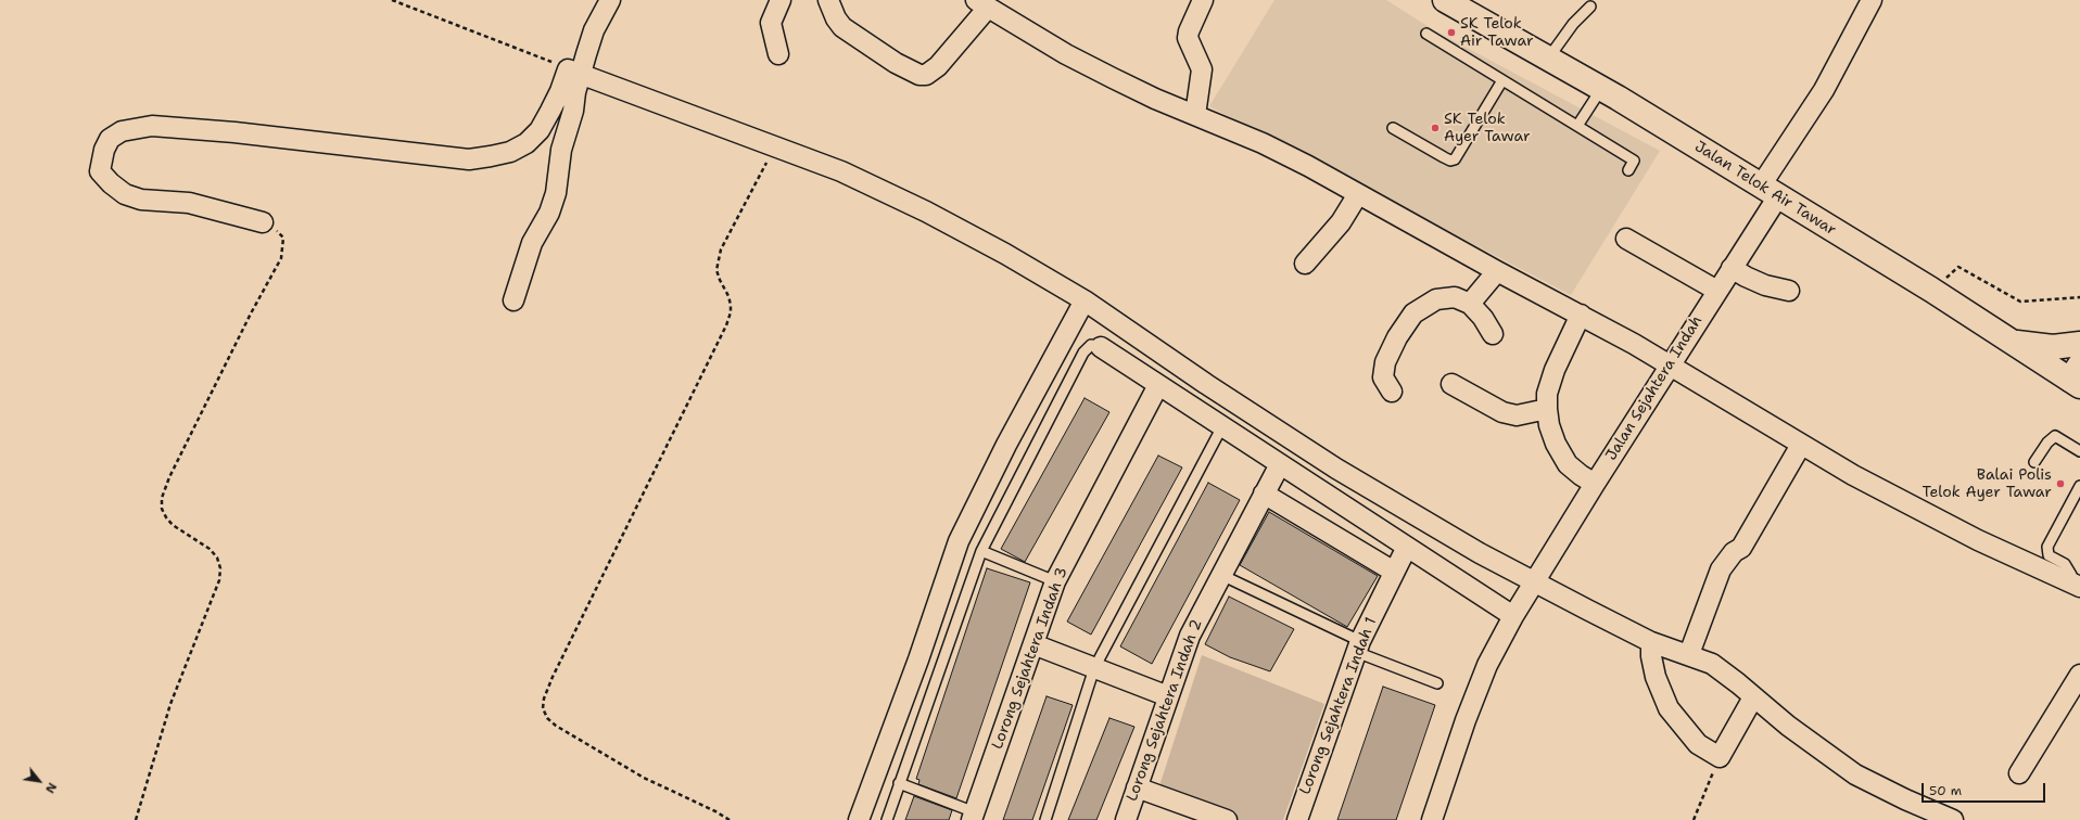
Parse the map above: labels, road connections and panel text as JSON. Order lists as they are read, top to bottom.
{
  "streets": {
    "main road": ["Jalan Telok Air Tawar"],
    "street": [
      "Jalan Sejahtera Indah",
      "Lorong Sejahtera Indah 3",
      "Lorong Sejahtera Indah 1",
      "Lorong Sejahtera Indah 2"
    ]
  },
  "crossings": [
    ["Jalan Telok Air Tawar", "Jalan Sejahtera Indah"]
  ],
  "places": ["SK Telok Air Tawar", "SK Telok Ayer Tawar", "Balai Polis Telok Ayer Tawar"],
  "scale_bar": "50 m",
  "north": "bottom right"
}
